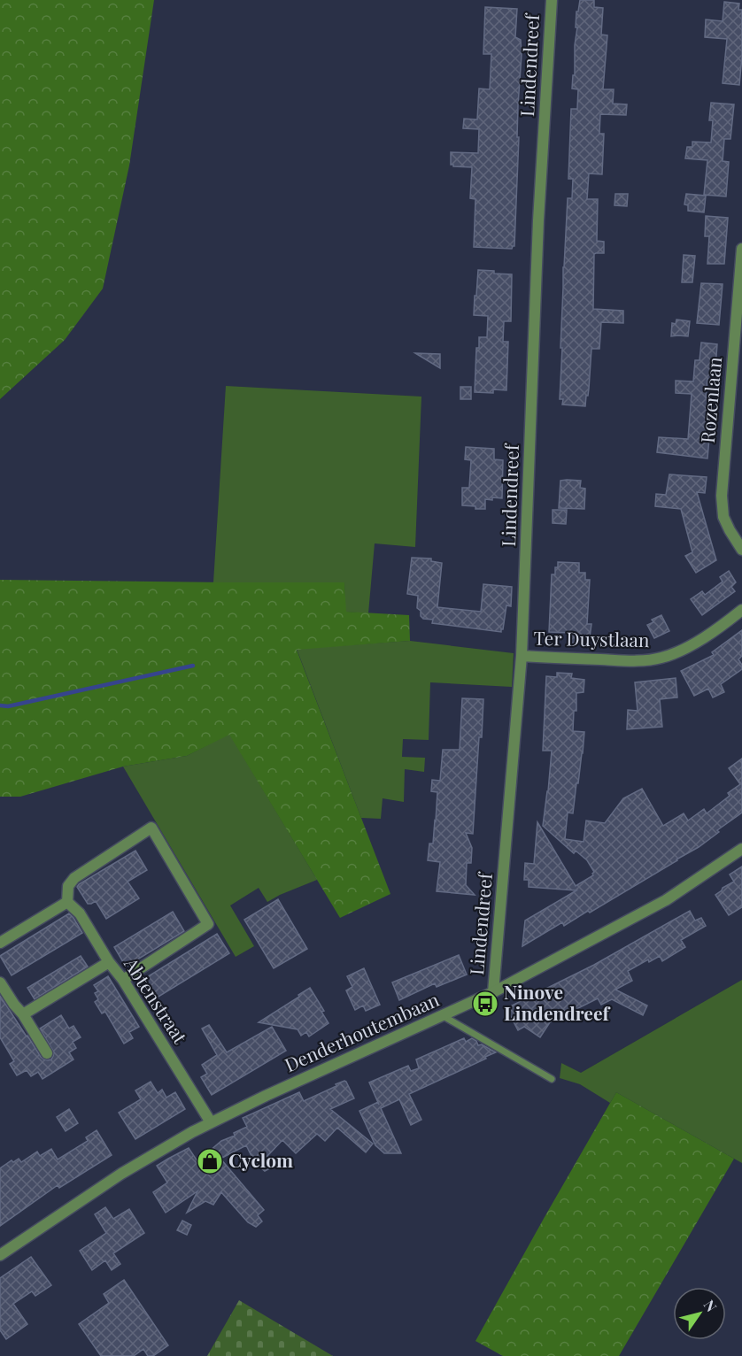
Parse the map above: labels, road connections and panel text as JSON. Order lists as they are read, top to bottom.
{
  "streets": {
    "street": [
      "Lindendreef",
      "Rozenlaan",
      "Ter Duystlaan",
      "Abtenstraat",
      "Denderhoutembaan"
    ]
  },
  "crossings": [
    ["Lindendreef", "Ter Duystlaan"],
    ["Lindendreef", "Denderhoutembaan"],
    ["Abtenstraat", "Denderhoutembaan"]
  ],
  "places": {
    "bus stop": ["Ninove Lindendreef"],
    "shop": ["Cyclom"]
  },
  "north": "top right"
}
